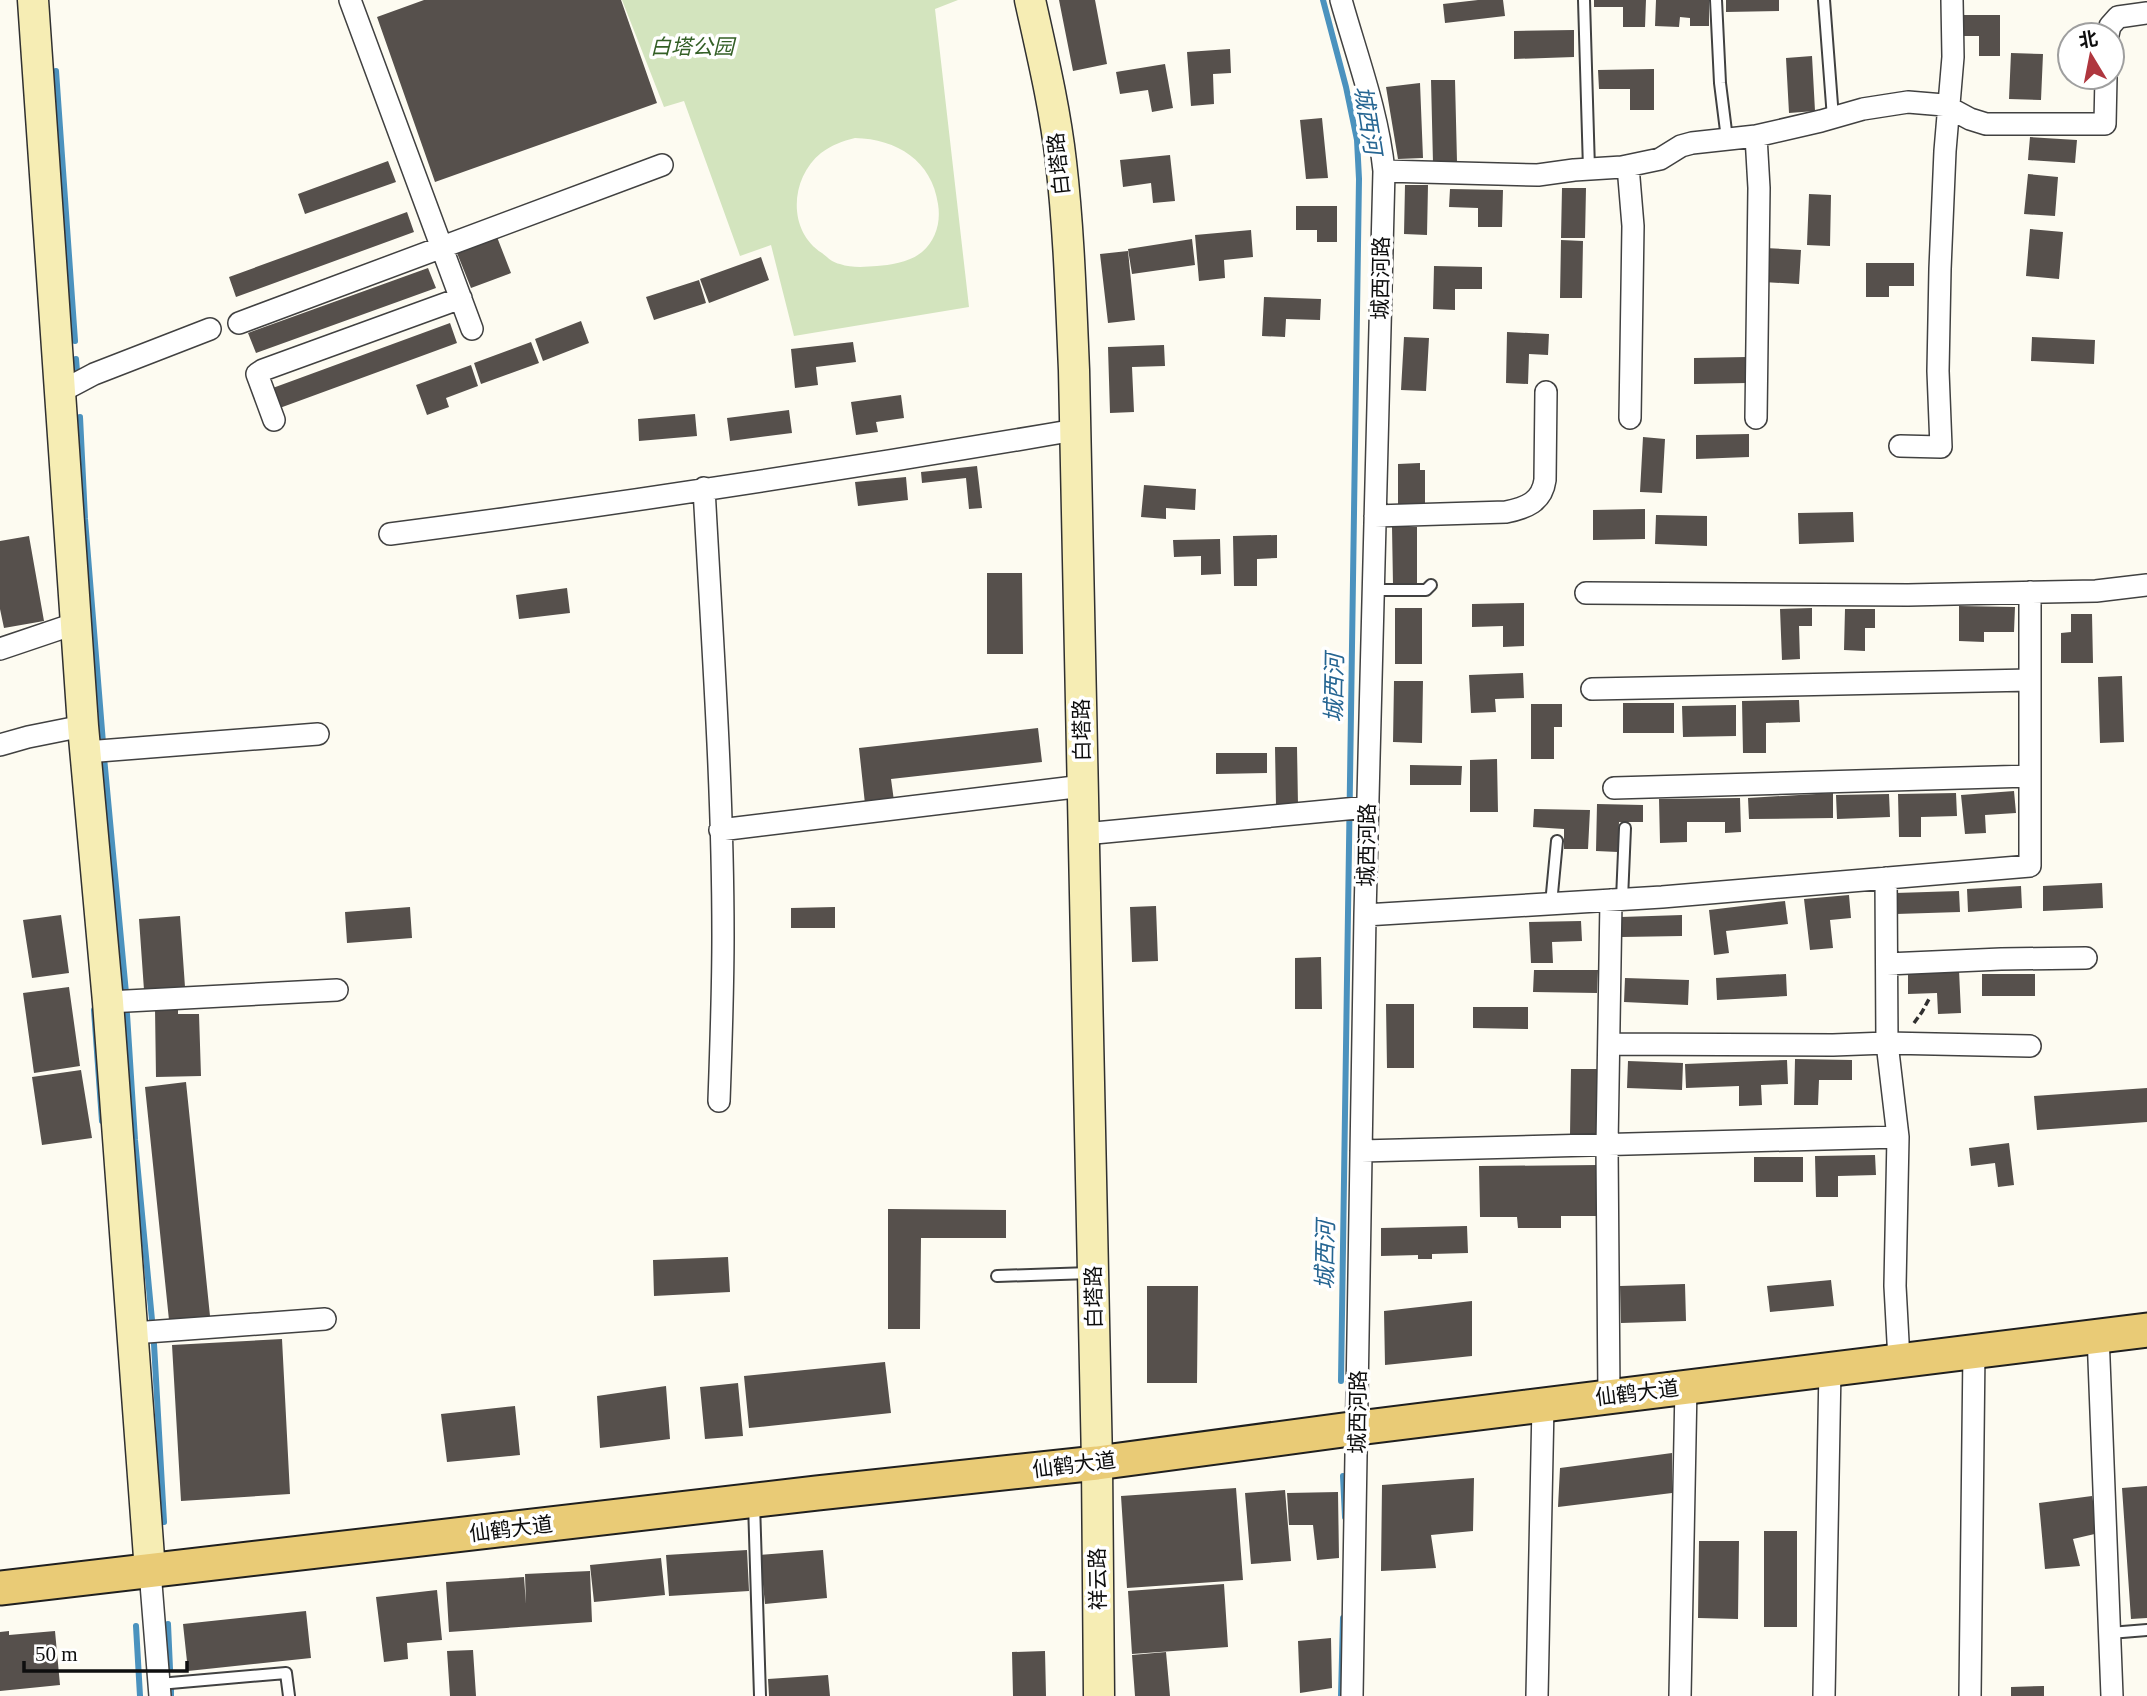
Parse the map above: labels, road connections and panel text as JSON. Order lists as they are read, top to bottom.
{
  "streets": {
    "main road": ["仙鹤大道"],
    "street": ["白塔路", "城西河路", "祥云路"]
  },
  "crossings": [
    ["白塔路", "仙鹤大道"],
    ["白塔路", "祥云路"],
    ["城西河路", "仙鹤大道"],
    ["仙鹤大道", "祥云路"]
  ],
  "water": ["城西河"],
  "parks": ["白塔公园"],
  "scale_bar": "50 m",
  "north": "top"
}
